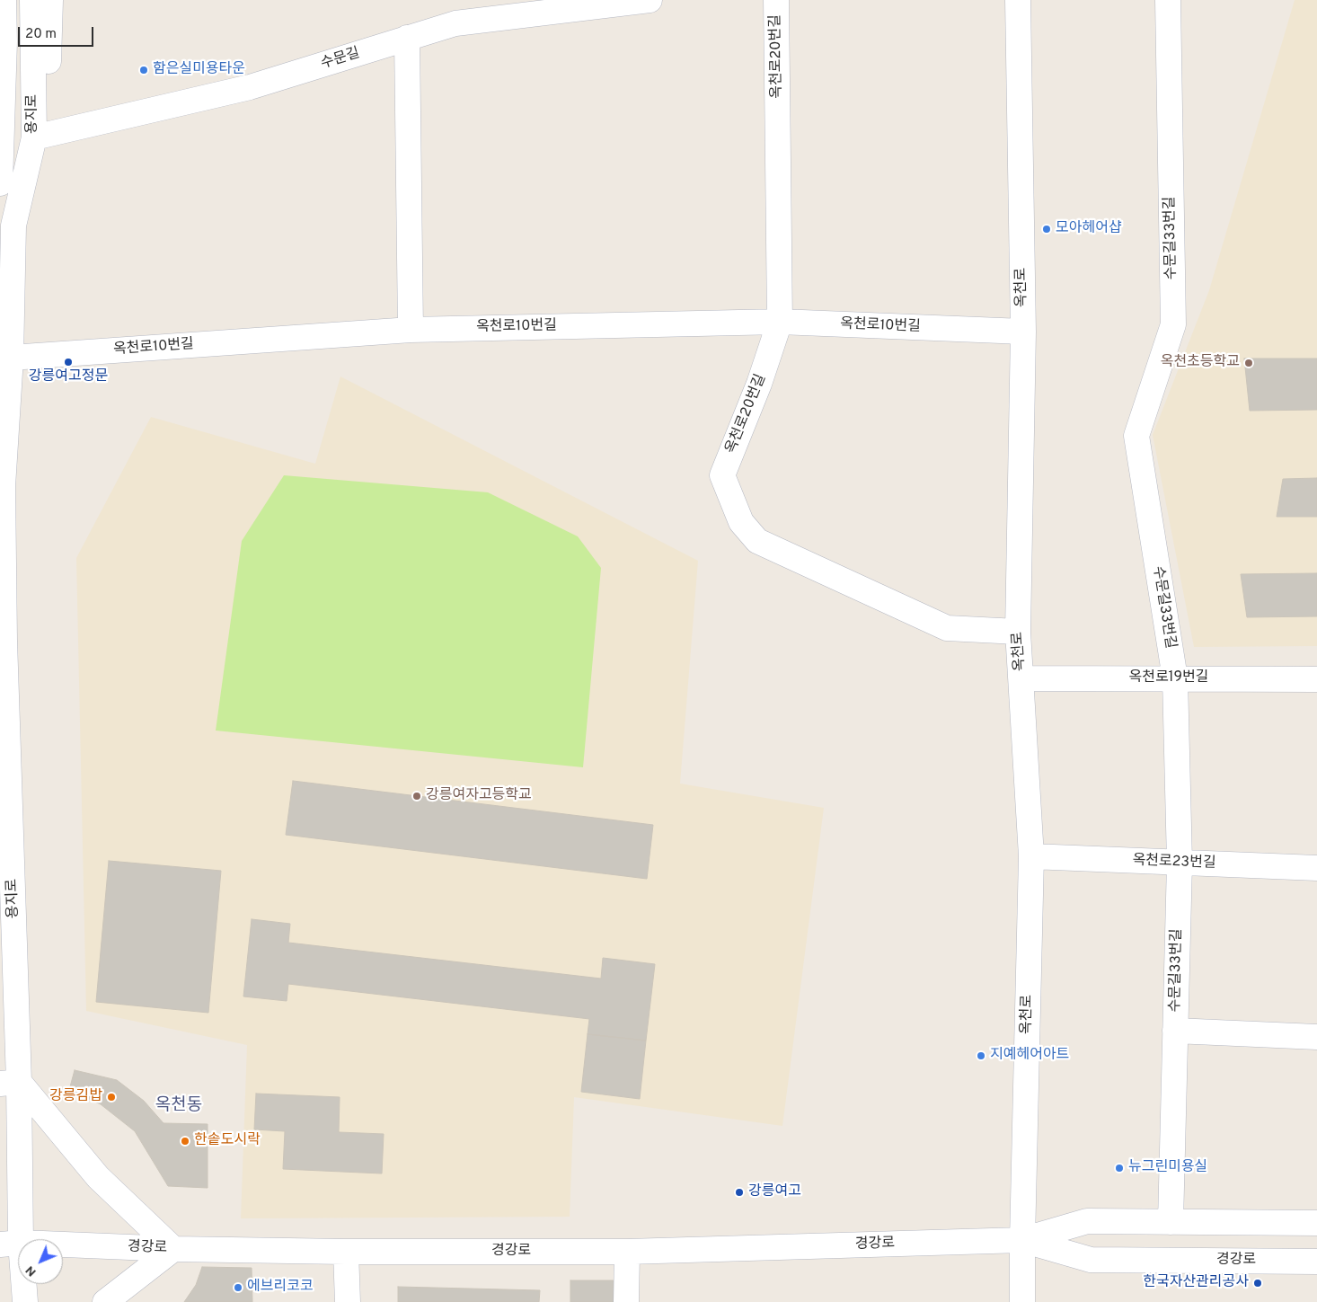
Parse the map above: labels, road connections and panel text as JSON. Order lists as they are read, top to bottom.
{
  "streets": {
    "street": [
      "옥천로20번길",
      "수문길",
      "용지로",
      "수문길33번길",
      "옥천로",
      "옥천로10번길",
      "옥천로19번길",
      "옥천로23번길",
      "경강로"
    ]
  },
  "crossings": [
    ["옥천로20번길", "옥천로"],
    ["옥천로20번길", "옥천로10번길"],
    ["수문길", "용지로"],
    ["용지로", "옥천로10번길"],
    ["용지로", "경강로"],
    ["수문길33번길", "옥천로19번길"],
    ["수문길33번길", "옥천로23번길"],
    ["수문길33번길", "경강로"],
    ["옥천로", "옥천로10번길"],
    ["옥천로", "옥천로19번길"],
    ["옥천로", "옥천로23번길"],
    ["옥천로", "경강로"]
  ],
  "districts": ["옥천동"],
  "places": [
    "함은실미용타운",
    "모아헤어샵",
    "강릉여고정문",
    "옥천초등학교",
    "강릉여자고등학교",
    "지예헤어아트",
    "강릉김밥",
    "한솥도시락",
    "뉴그린미용실",
    "강릉여고",
    "한국자산관리공사",
    "에브리코코"
  ],
  "scale_bar": "20 m",
  "north": "bottom left"
}
